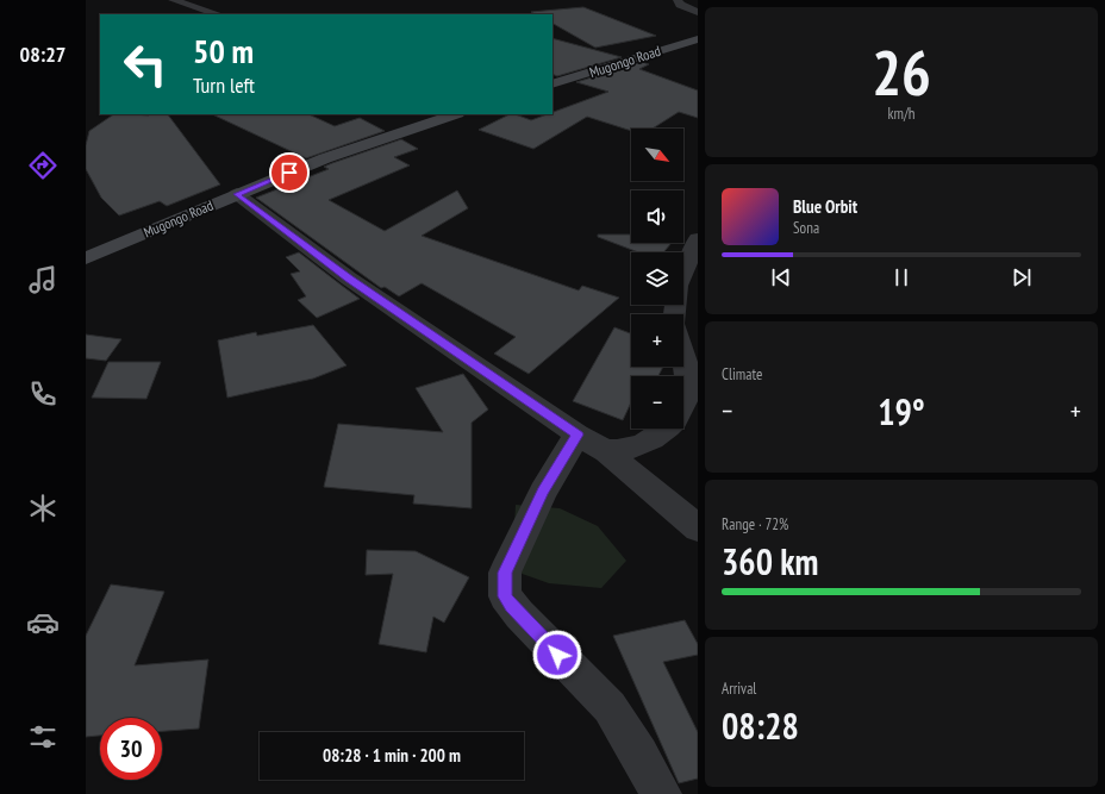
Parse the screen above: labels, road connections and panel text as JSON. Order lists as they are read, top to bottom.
{
  "streets": {
    "street": ["Mugongo Road"]
  },
  "north": "bottom right",
  "page": {
    "tabs": "08:27",
    "tile": [
      ["26", "km/h"],
      "Climate",
      ["Range · 72%", "360 km"],
      ["Arrival", "08:28"]
    ],
    "turn": ["50 m", "Turn left"],
    "map_buttons": ["+", "−"],
    "song": ["Blue Orbit", "Sona"],
    "heat": ["−", "19°", "+"],
    "limit": "30",
    "trip": "08:28 · 1 min · 200 m"
  }
}
